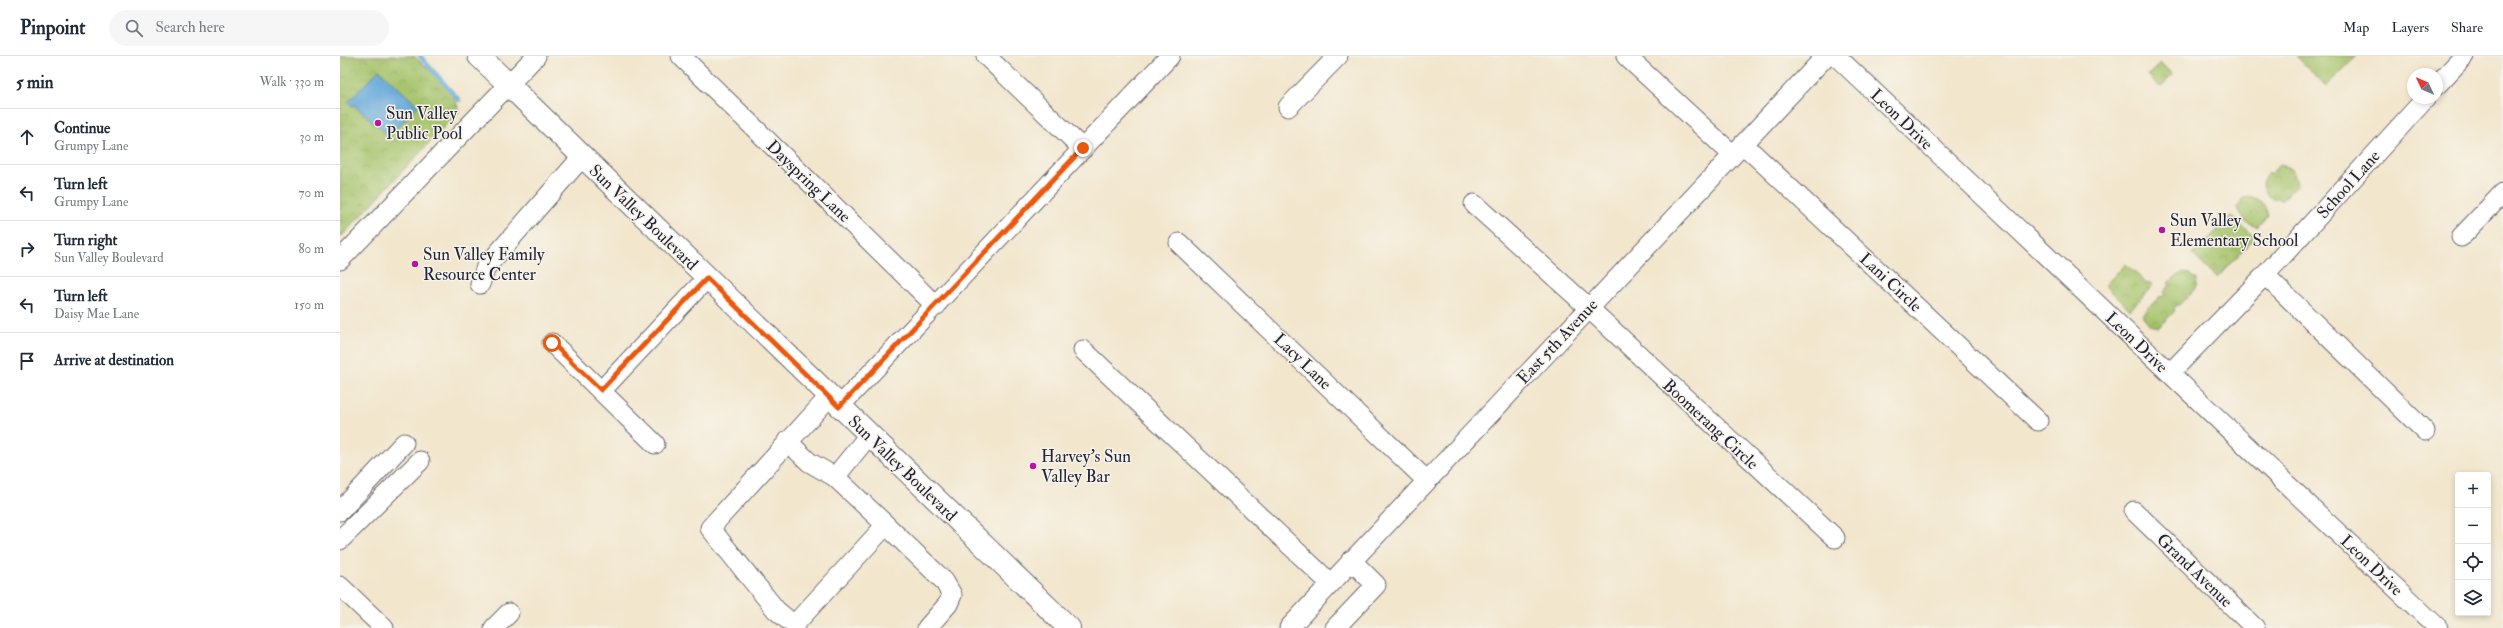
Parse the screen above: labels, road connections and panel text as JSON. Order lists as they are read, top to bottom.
{
  "streets": {
    "main road": ["Sun Valley Boulevard"],
    "street": [
      "Leon Drive",
      "Dayspring Lane",
      "School Lane",
      "Lani Circle",
      "East 5th Avenue",
      "Lacy Lane",
      "Boomerang Circle",
      "Grand Avenue"
    ]
  },
  "crossings": [
    ["Leon Drive", "School Lane"],
    ["Lani Circle", "East 5th Avenue"],
    ["East 5th Avenue", "Lacy Lane"],
    ["East 5th Avenue", "Boomerang Circle"]
  ],
  "places": [
    "Sun Valley Public Pool",
    "Sun Valley Elementary School",
    "Sun Valley Family Resource Center",
    "Harvey's Sun Valley Bar"
  ],
  "north": "top left",
  "page": {
    "header": "Pinpoint",
    "search": "Search here",
    "nav": ["Map", "Layers", "Share"],
    "heading": ["5 min", "Walk · 330 m"],
    "list": [
      ["Continue", "Grumpy Lane", "30 m"],
      ["Turn left", "Grumpy Lane", "70 m"],
      ["Turn right", "Sun Valley Boulevard", "80 m"],
      ["Turn left", "Daisy Mae Lane", "150 m"],
      "Arrive at destination"
    ],
    "map_buttons": ["+", "−"]
  }
}
